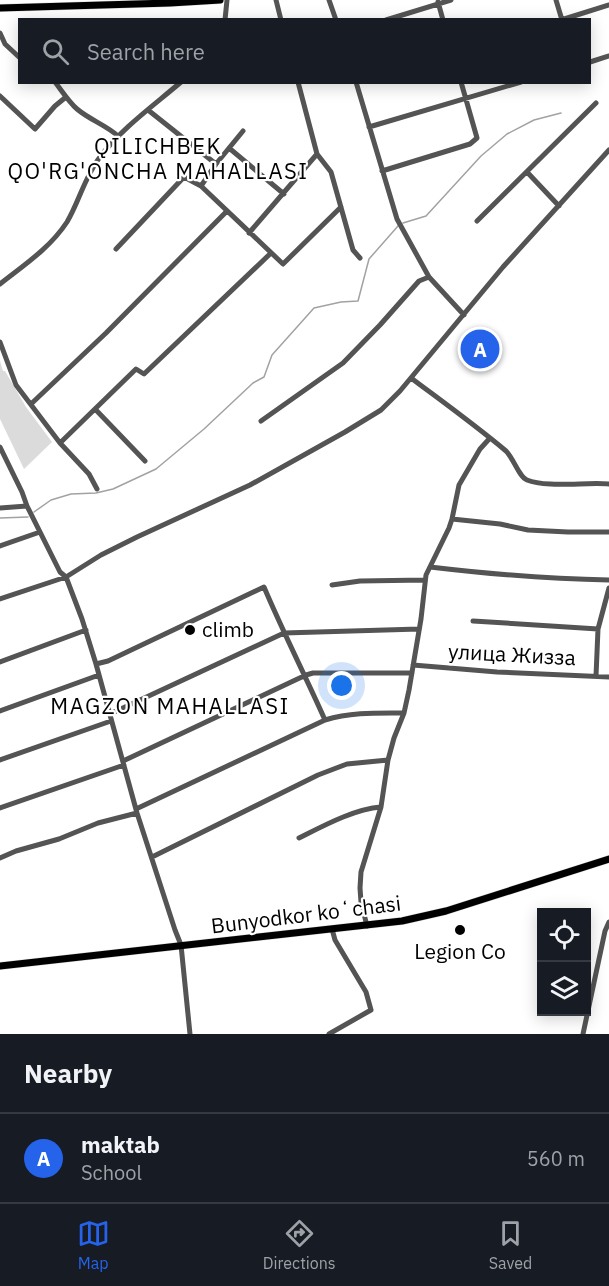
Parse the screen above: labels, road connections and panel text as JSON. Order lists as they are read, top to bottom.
{
  "streets": {
    "main road": ["Bunyodkor koʻchasi"],
    "street": ["улица Жизза"]
  },
  "districts": ["QILICHBEK QO'RG'ONCHA MAHALLASI", "MAGZON MAHALLASI"],
  "places": ["climb", "Legion Co"],
  "page": {
    "search": "Search here",
    "pins": "A",
    "heading": "Nearby",
    "list": [
      {
        "mark": "A",
        "name": "maktab",
        "note": "School",
        "value": "560 m"
      }
    ],
    "nav": ["Map", "Directions", "Saved"]
  }
}
